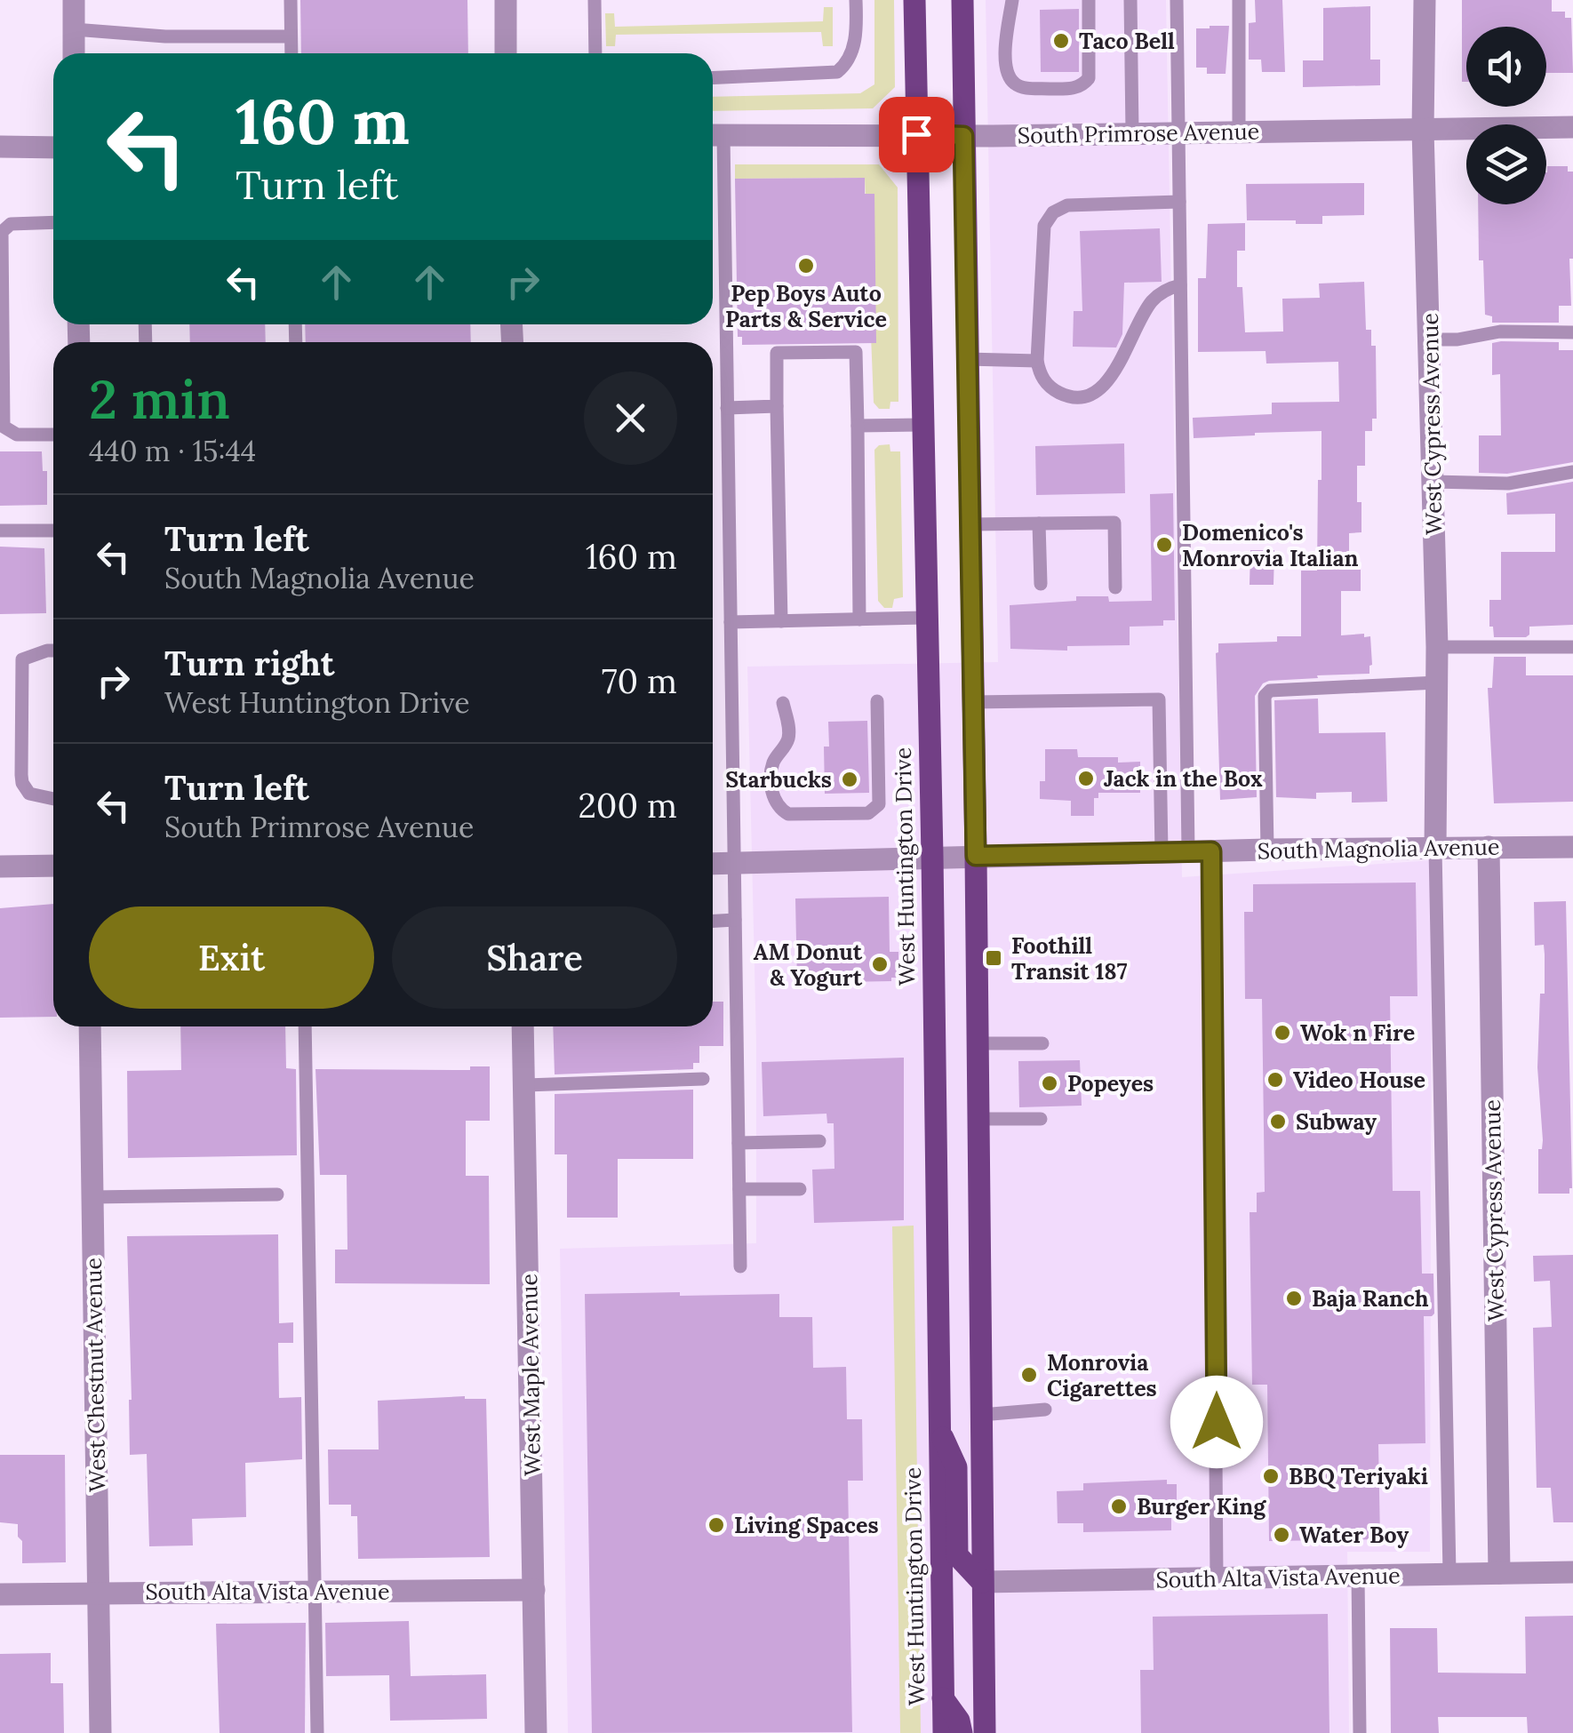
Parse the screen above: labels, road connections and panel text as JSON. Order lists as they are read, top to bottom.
{
  "streets": {
    "main road": ["West Huntington Drive"],
    "street": [
      "South Primrose Avenue",
      "West Cypress Avenue",
      "South Magnolia Avenue",
      "West Chestnut Avenue",
      "West Maple Avenue",
      "South Alta Vista Avenue"
    ]
  },
  "crossings": [
    ["South Primrose Avenue", "West Cypress Avenue"],
    ["South Primrose Avenue", "West Huntington Drive"],
    ["West Cypress Avenue", "South Magnolia Avenue"],
    ["West Cypress Avenue", "South Alta Vista Avenue"],
    ["South Magnolia Avenue", "West Huntington Drive"],
    ["West Chestnut Avenue", "South Alta Vista Avenue"],
    ["West Maple Avenue", "South Alta Vista Avenue"]
  ],
  "places": {
    "other": [
      "Taco Bell",
      "Pep Boys Auto Parts & Service",
      "Domenico's Monrovia Italian",
      "Jack in the Box",
      "Starbucks",
      "AM Donut & Yogurt",
      "Wok n Fire",
      "Video House",
      "Popeyes",
      "Subway",
      "Baja Ranch",
      "Monrovia Cigarettes",
      "BBQ Teriyaki",
      "Burger King",
      "Living Spaces",
      "Water Boy"
    ],
    "transit": ["Foothill Transit 187"]
  },
  "page": {
    "turn": ["160 m", "Turn left"],
    "heading": ["2 min", "440 m · 15:44"],
    "list": [
      {
        "name": "Turn left",
        "note": "South Magnolia Avenue",
        "value": "160 m"
      },
      {
        "name": "Turn right",
        "note": "West Huntington Drive",
        "value": "70 m"
      },
      {
        "name": "Turn left",
        "note": "South Primrose Avenue",
        "value": "200 m"
      }
    ],
    "buttons": ["Exit", "Share"]
  }
}
